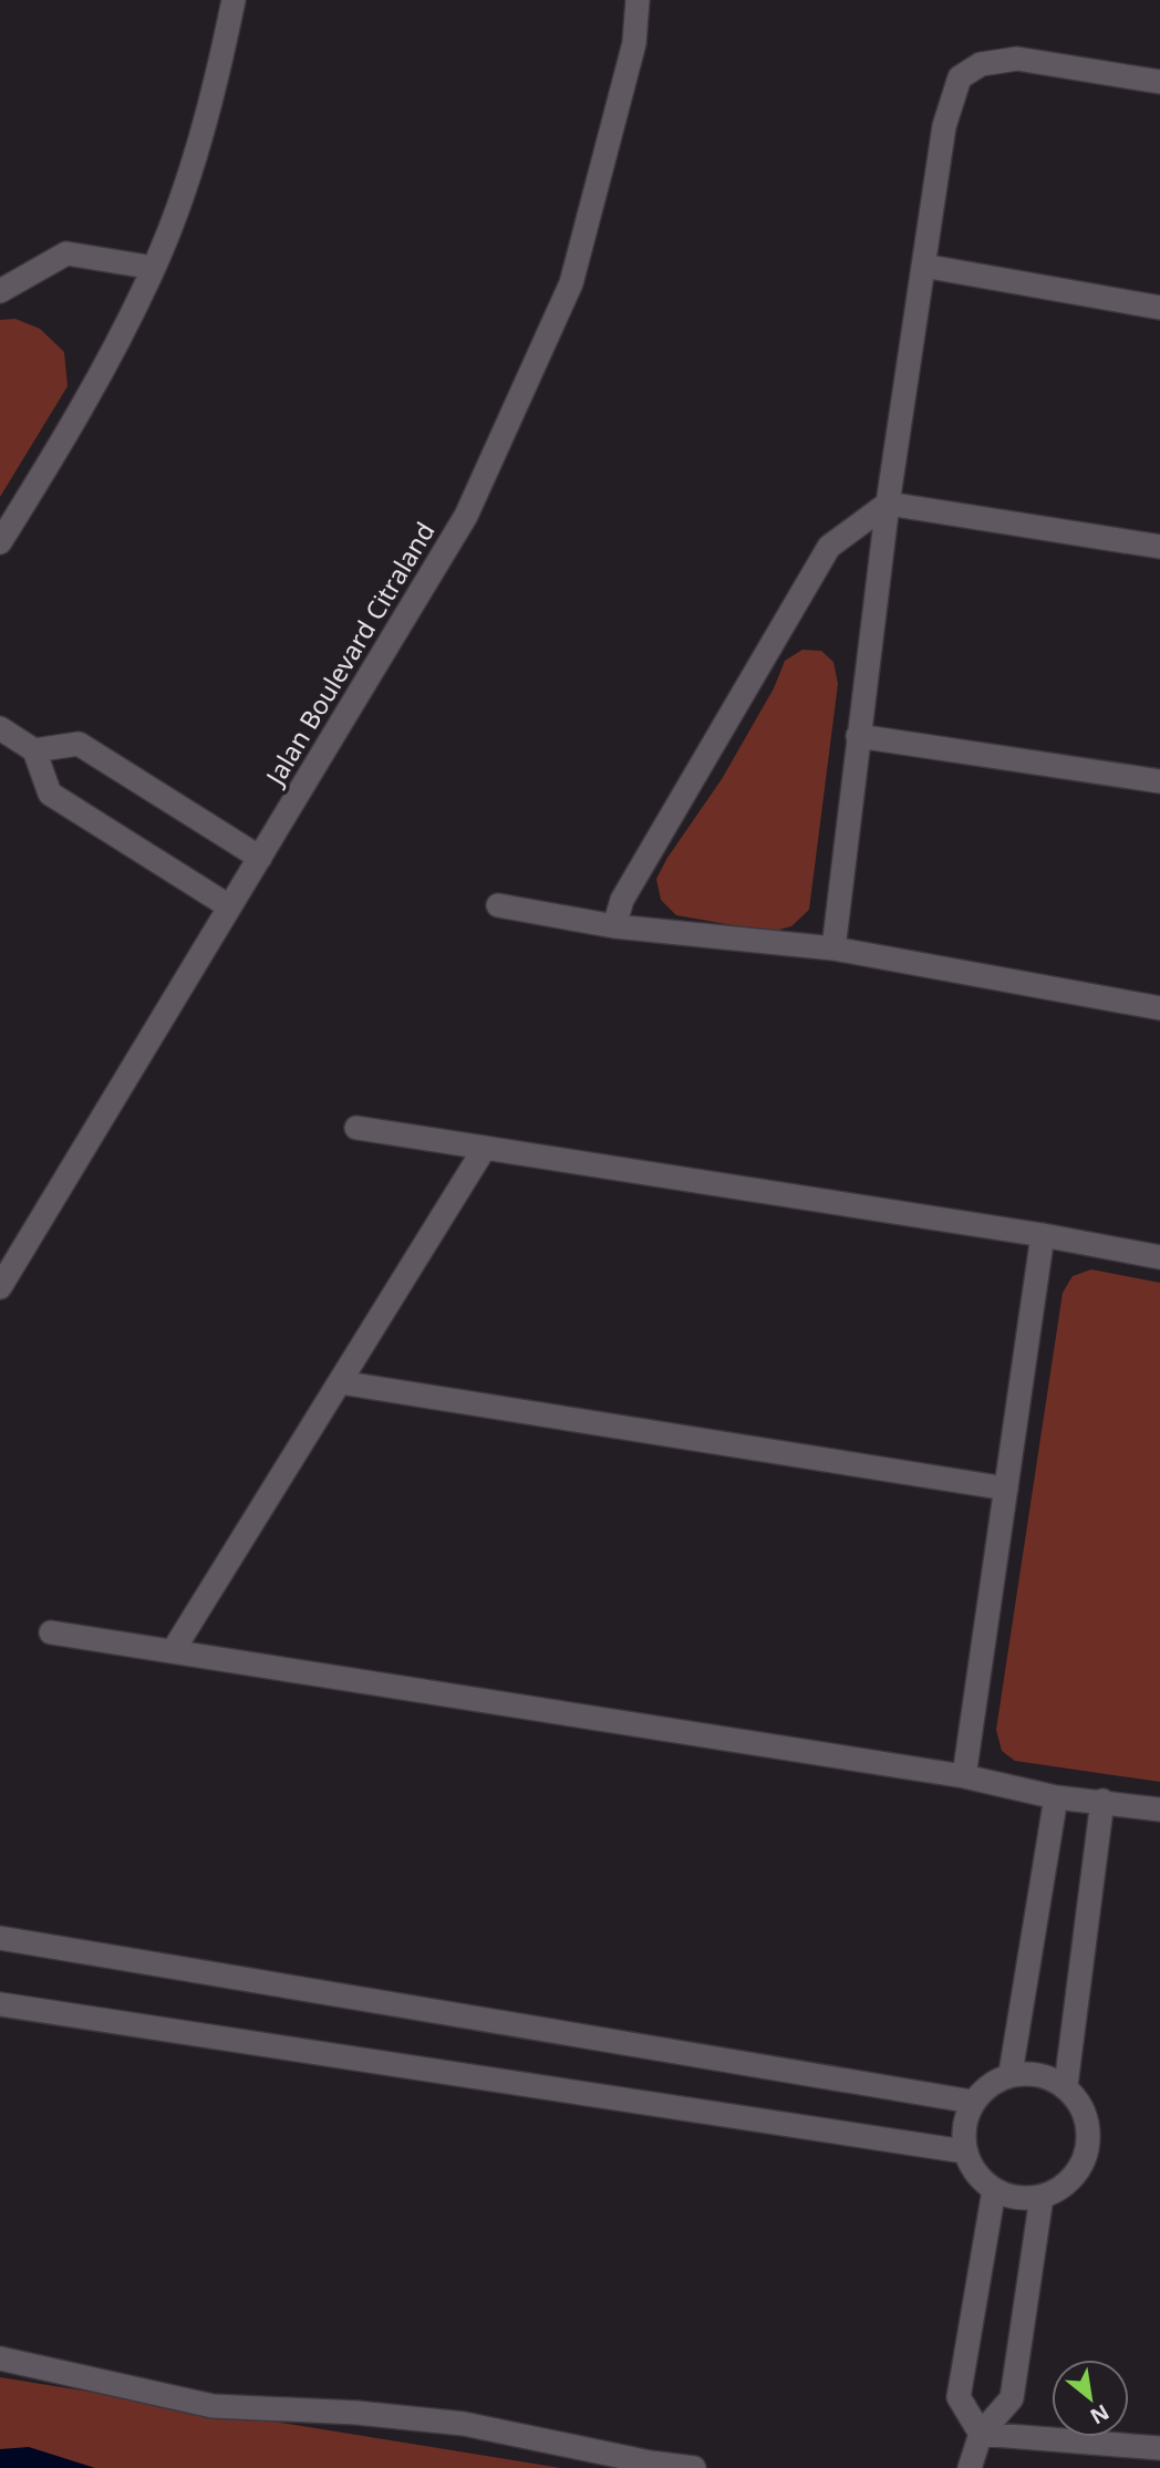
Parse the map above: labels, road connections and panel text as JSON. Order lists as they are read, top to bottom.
{
  "streets": {
    "street": ["Jalan Boulevard Citraland"]
  },
  "north": "bottom right"
}
